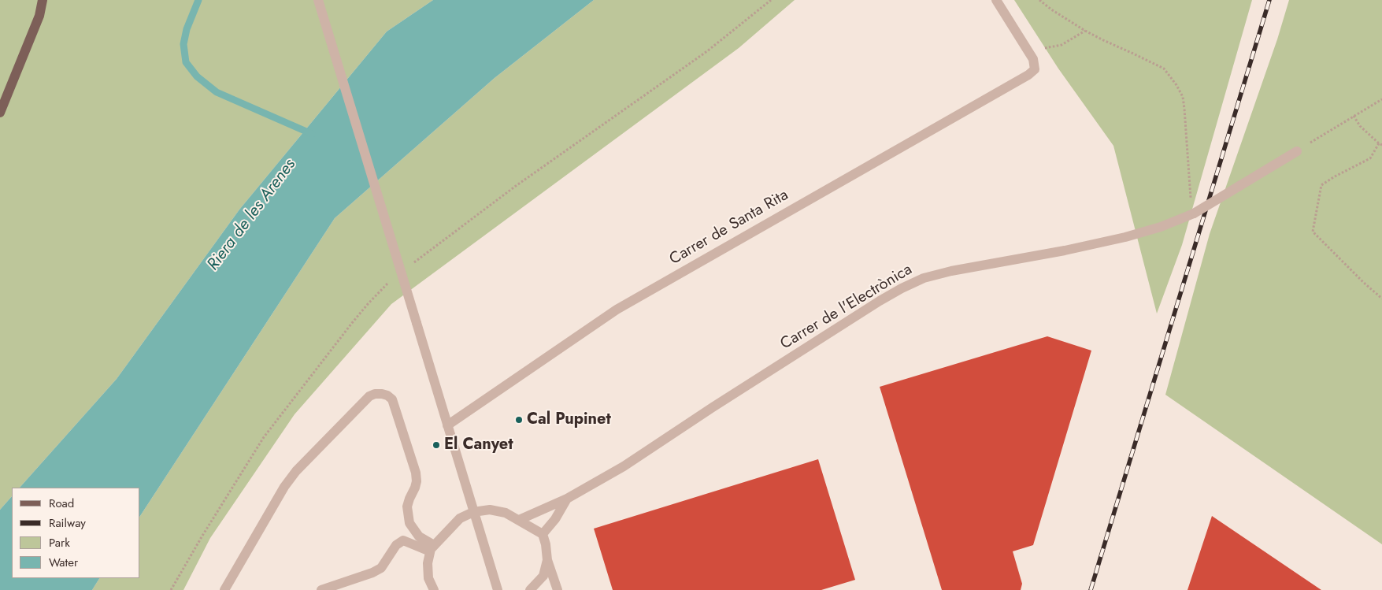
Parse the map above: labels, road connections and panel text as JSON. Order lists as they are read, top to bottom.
{
  "streets": {
    "street": ["Carrer de Santa Rita", "Carrer de l'Electrònica"]
  },
  "water": ["Riera de les Arenes"],
  "places": ["Cal Pupinet", "El Canyet"],
  "legend": [
    "Road",
    "Railway",
    "Park",
    "Water"
  ]
}
